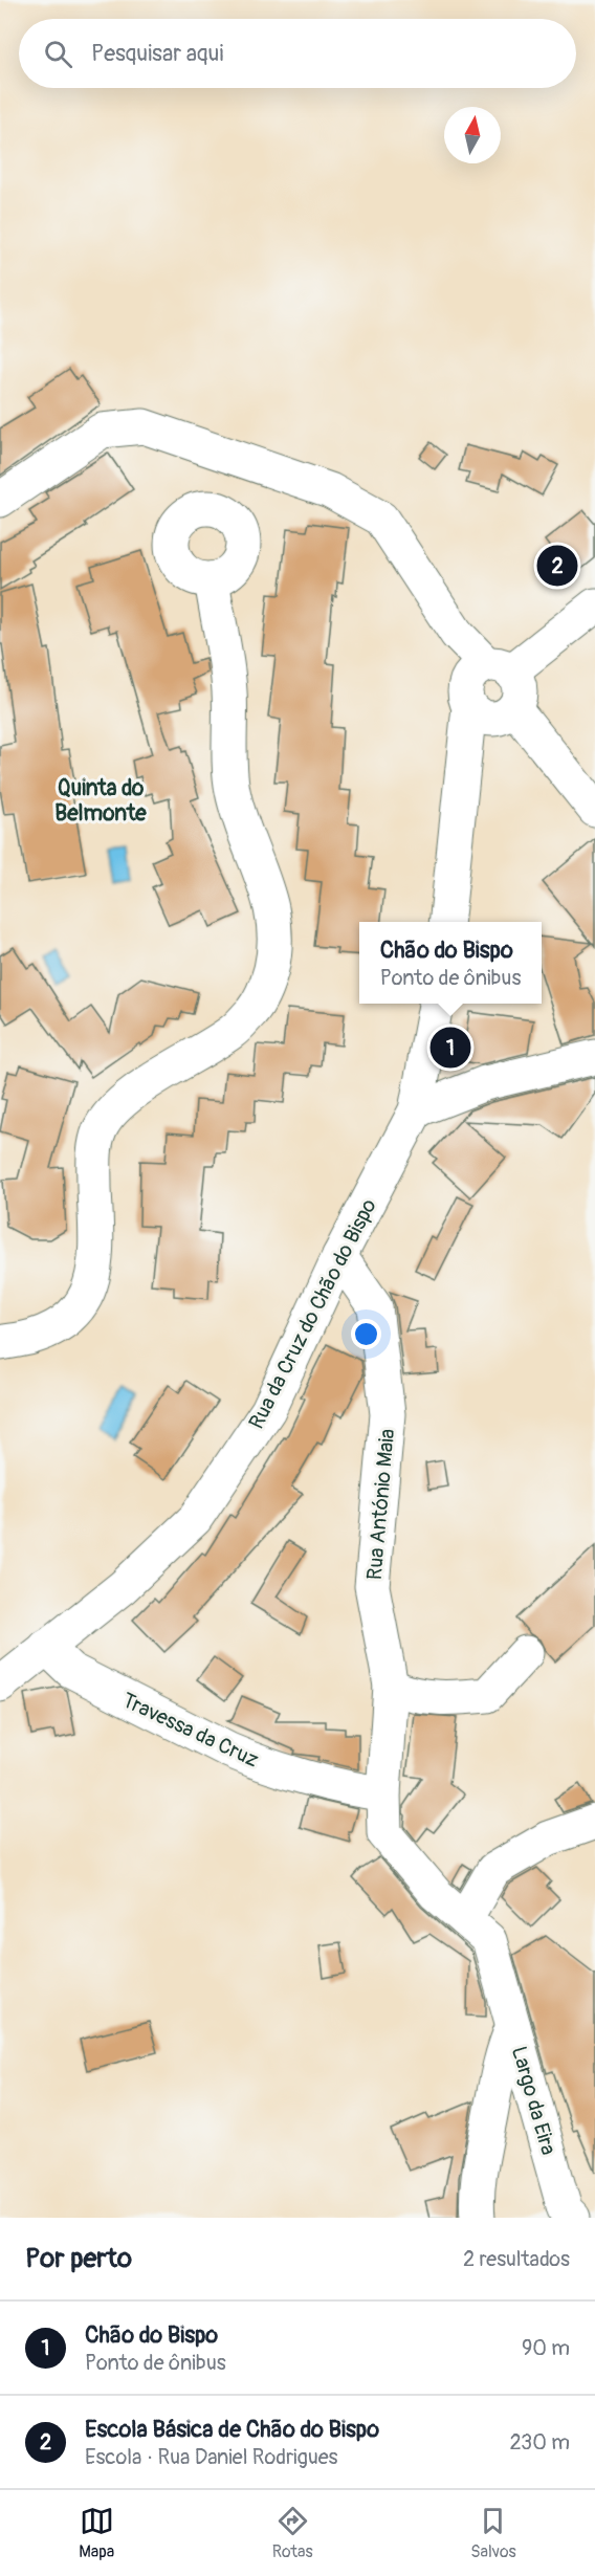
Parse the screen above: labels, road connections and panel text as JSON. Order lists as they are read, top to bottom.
{
  "streets": {
    "street": [
      "Rua da Cruz do Chão do Bispo",
      "Rua António Maia",
      "Travessa da Cruz",
      "Largo da Eira"
    ]
  },
  "crossings": [
    ["Rua da Cruz do Chão do Bispo", "Rua António Maia"],
    ["Rua da Cruz do Chão do Bispo", "Travessa da Cruz"],
    ["Rua António Maia", "Travessa da Cruz"],
    ["Rua António Maia", "Largo da Eira"]
  ],
  "districts": ["Quinta do Belmonte"],
  "north": "top",
  "page": {
    "search": "Pesquisar aqui",
    "pins": ["2", "1"],
    "popup": ["Chão do Bispo", "Ponto de ônibus"],
    "heading": ["Por perto", "2 resultados"],
    "list": [
      {
        "mark": "1",
        "name": "Chão do Bispo",
        "note": "Ponto de ônibus",
        "value": "90 m"
      },
      {
        "mark": "2",
        "name": "Escola Básica de Chão do Bispo",
        "note": "Escola · Rua Daniel Rodrigues",
        "value": "230 m"
      }
    ],
    "nav": ["Mapa", "Rotas", "Salvos"]
  }
}
